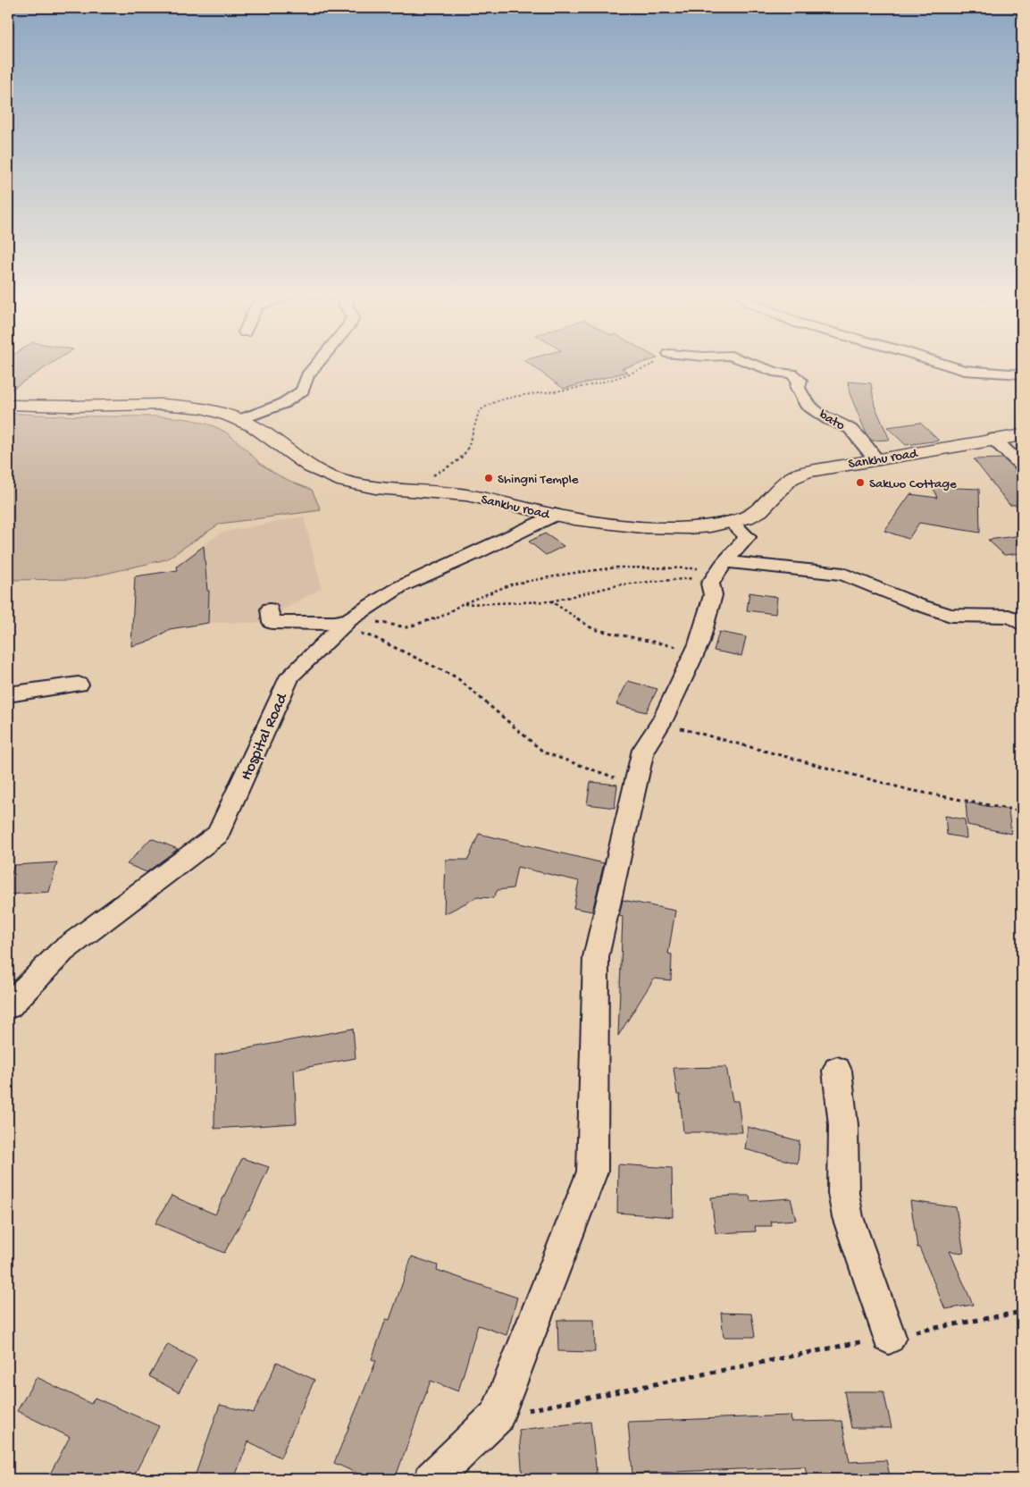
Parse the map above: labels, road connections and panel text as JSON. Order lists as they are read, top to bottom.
{
  "streets": {
    "main road": ["Sankhu road"],
    "street": ["bato", "Hospital Road"]
  },
  "crossings": [
    ["bato", "Sankhu road"],
    ["Sankhu road", "Hospital Road"]
  ],
  "places": ["Shingni Temple", "Sakwo Cottage"]
}
